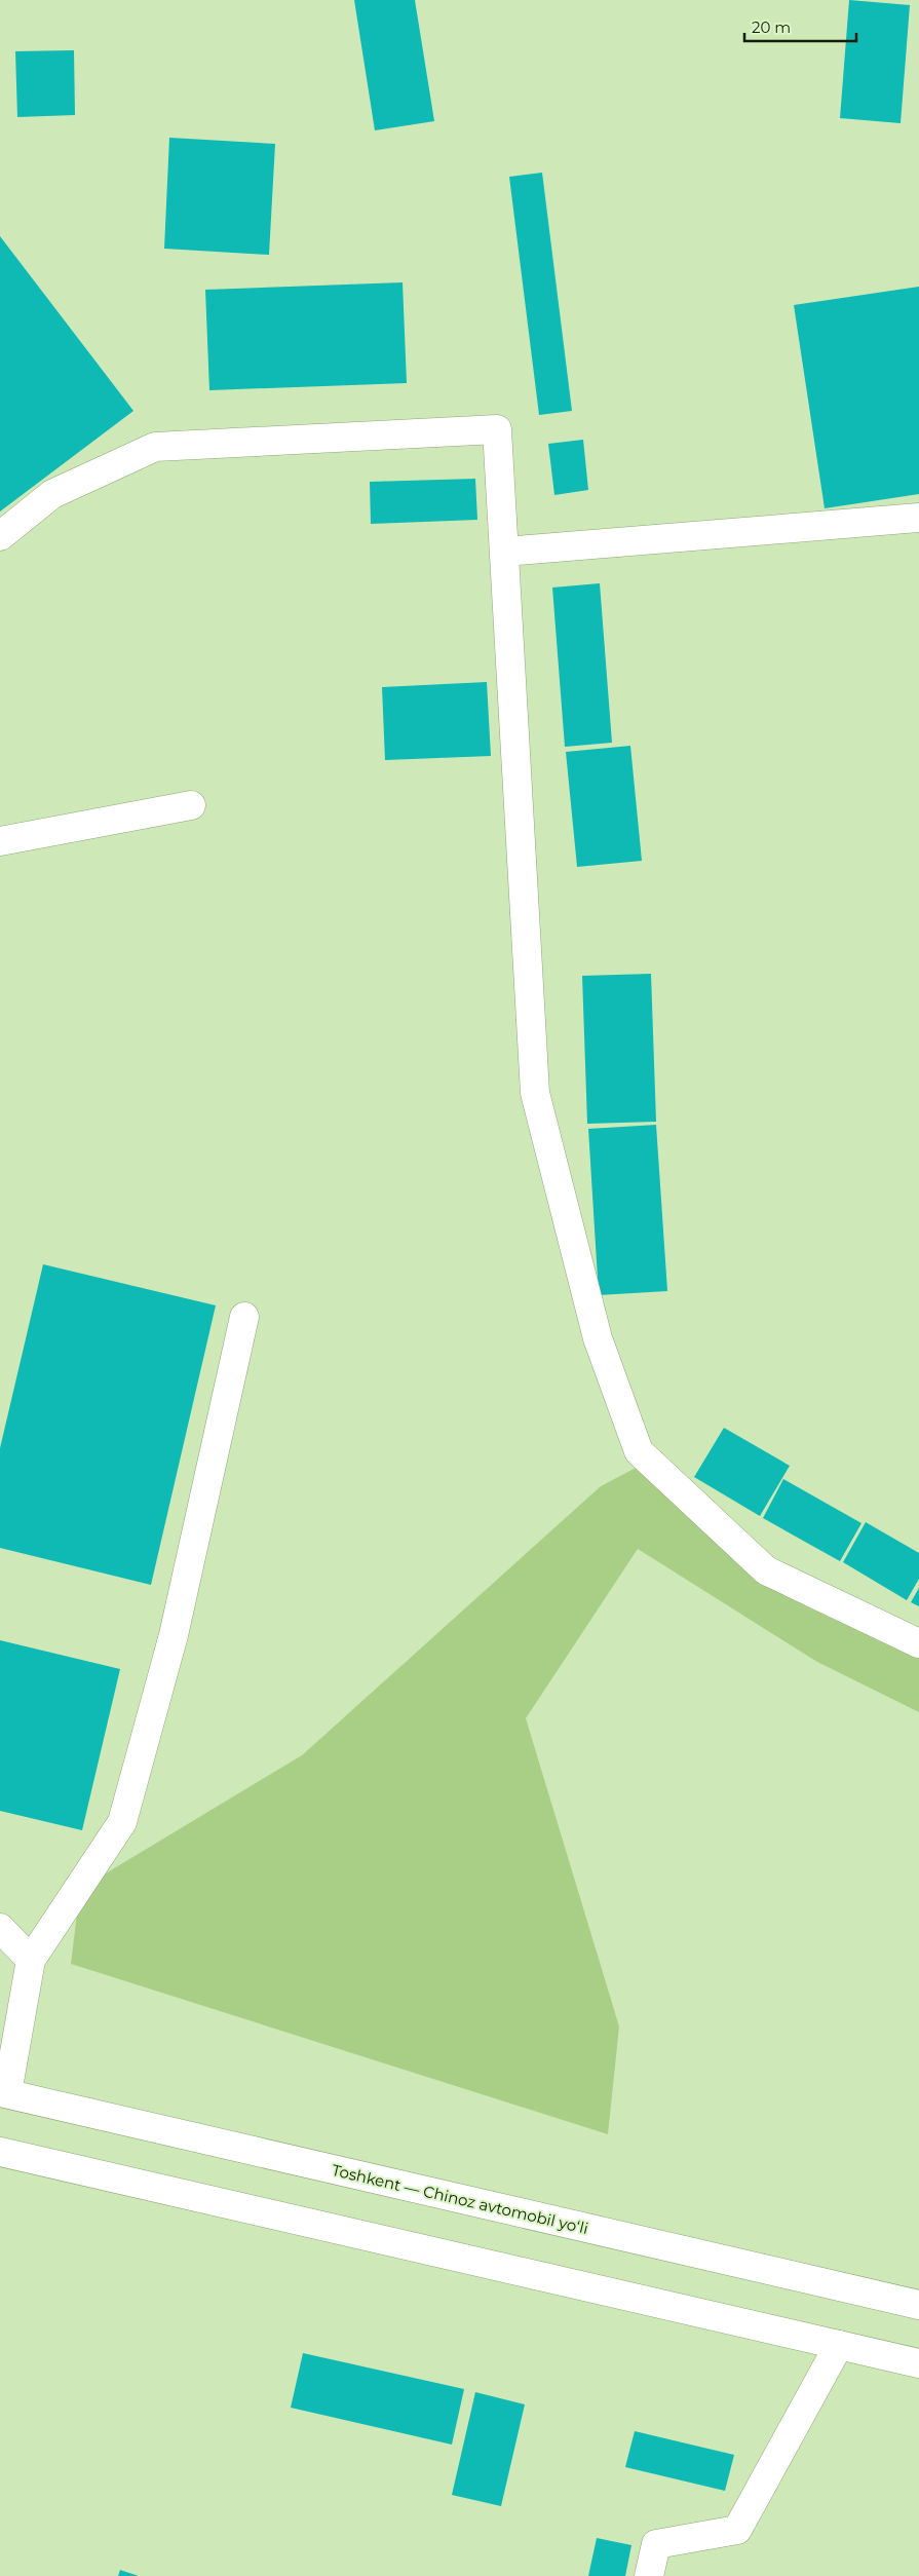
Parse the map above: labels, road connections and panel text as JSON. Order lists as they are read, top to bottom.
{
  "streets": {
    "main road": ["Toshkent — Chinoz avtomobil yoʻli"]
  },
  "scale_bar": "20 m"
}
